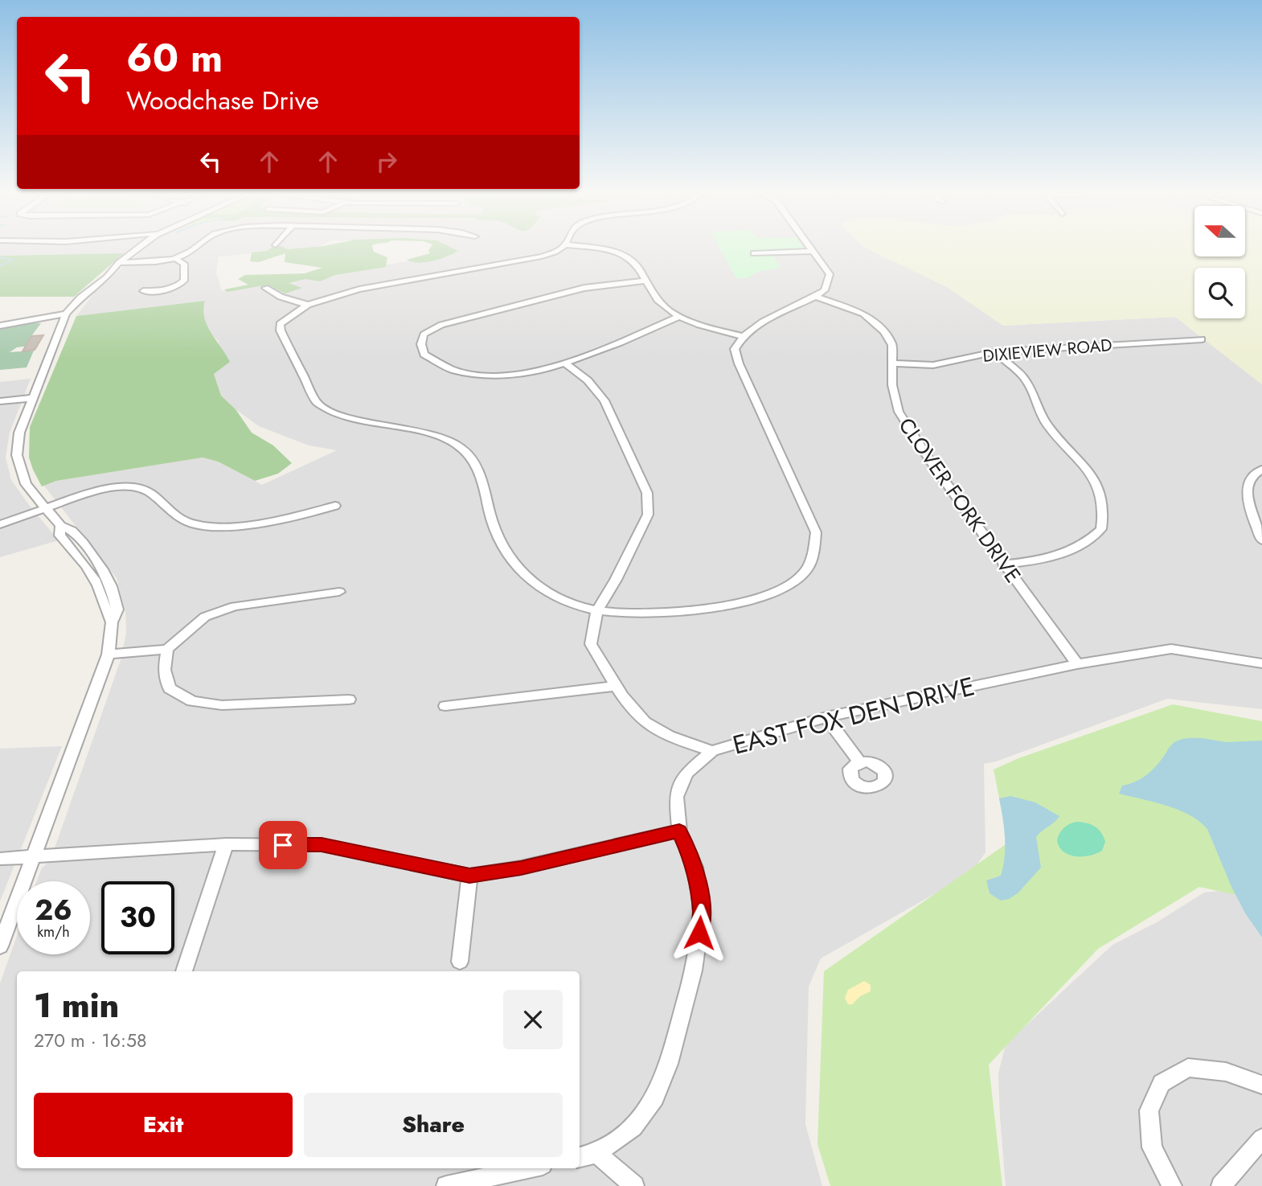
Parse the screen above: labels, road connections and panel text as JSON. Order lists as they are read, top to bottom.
{
  "streets": {
    "street": ["DIXIEVIEW ROAD", "CLOVER FORK DRIVE", "EAST FOX DEN DRIVE"]
  },
  "crossings": [
    ["DIXIEVIEW ROAD", "CLOVER FORK DRIVE"],
    ["CLOVER FORK DRIVE", "EAST FOX DEN DRIVE"]
  ],
  "north": "left",
  "page": {
    "turn": ["60 m", "Woodchase Drive"],
    "speed": "26 km/h",
    "limit": "30",
    "heading": ["1 min", "270 m · 16:58"],
    "buttons": ["Exit", "Share"]
  }
}
